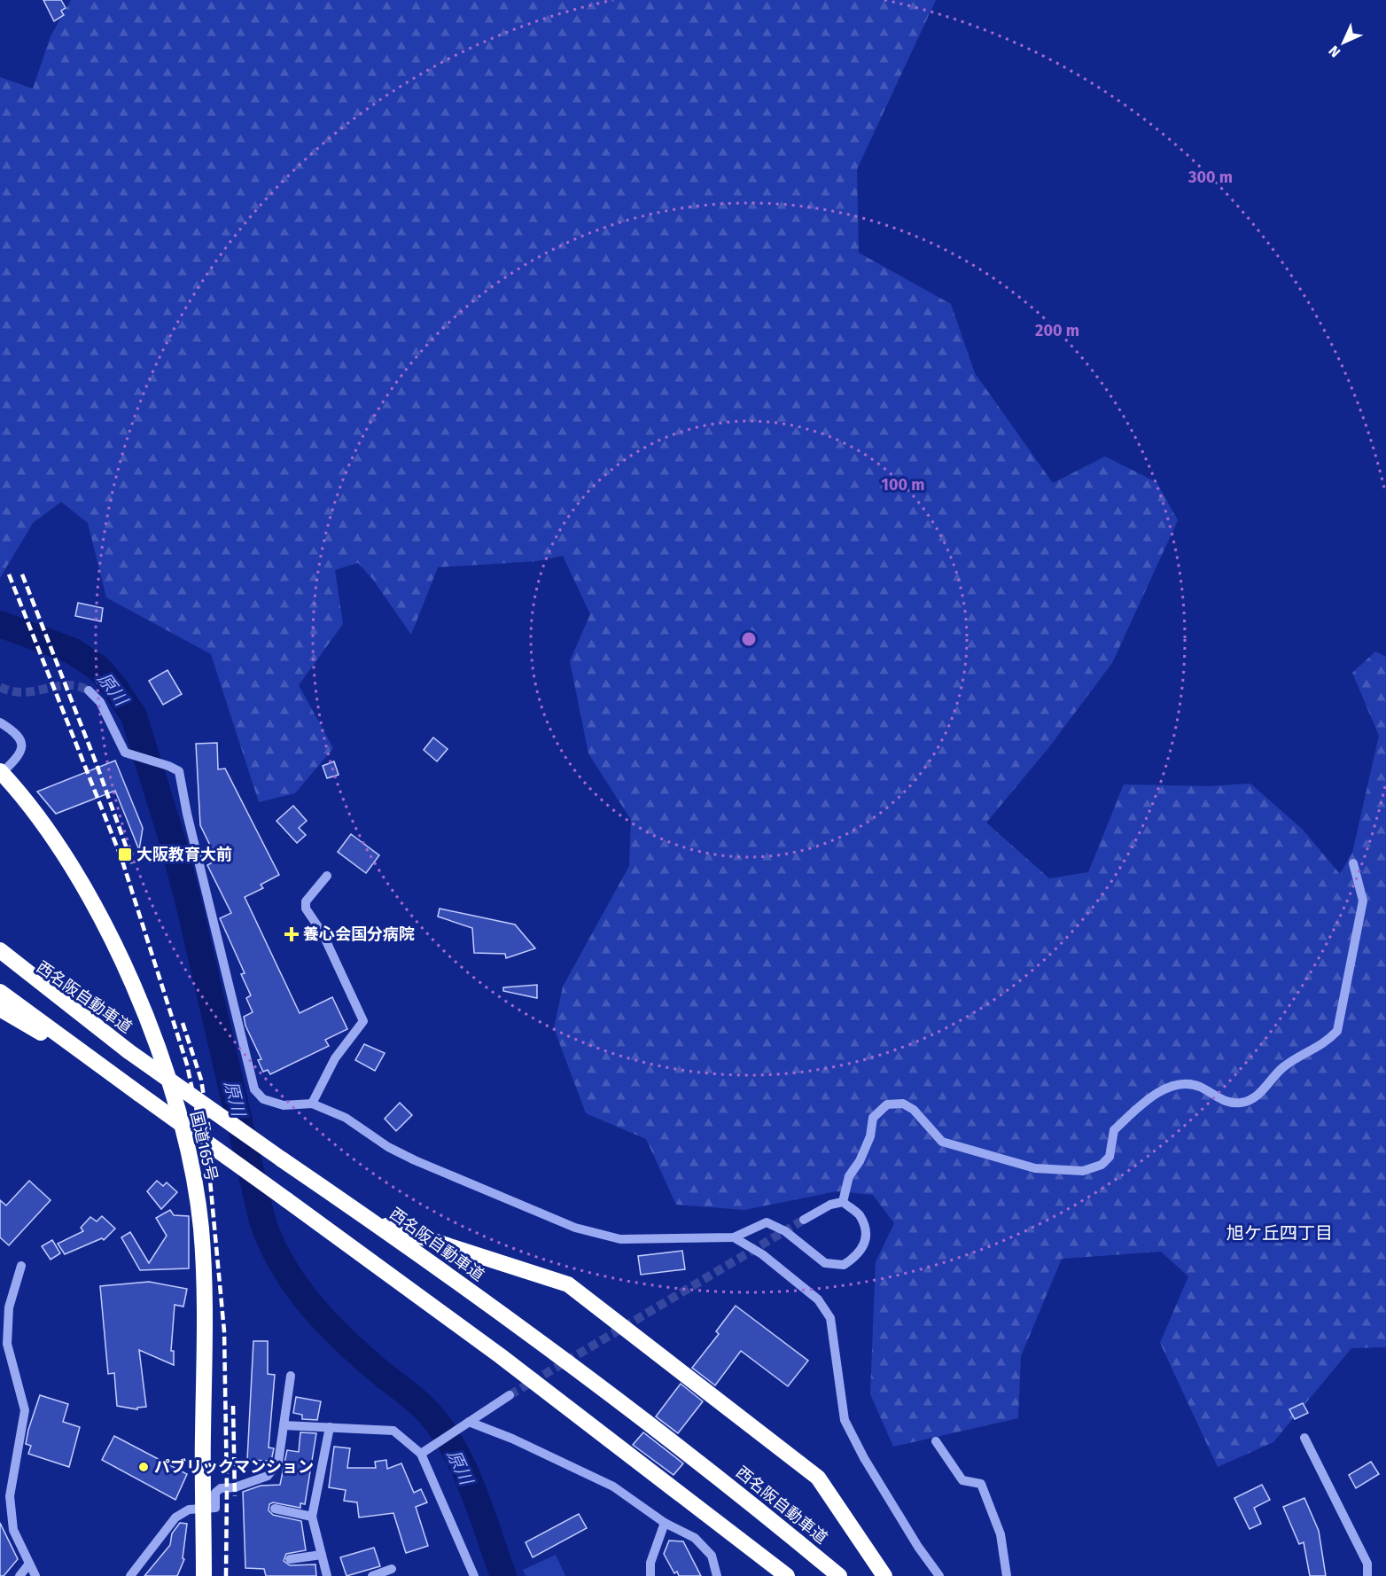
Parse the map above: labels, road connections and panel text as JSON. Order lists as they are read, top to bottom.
{
  "streets": {
    "highway": ["西名阪自動車道", "国道165号"]
  },
  "districts": ["旭ケ丘四丁目"],
  "water": ["原川"],
  "places": {
    "transit": ["大阪教育大前"],
    "health": ["養心会国分病院"],
    "other": ["パブリックマンション"]
  },
  "north": "bottom left",
  "rings": ["300 m", "200 m", "100 m"]
}
